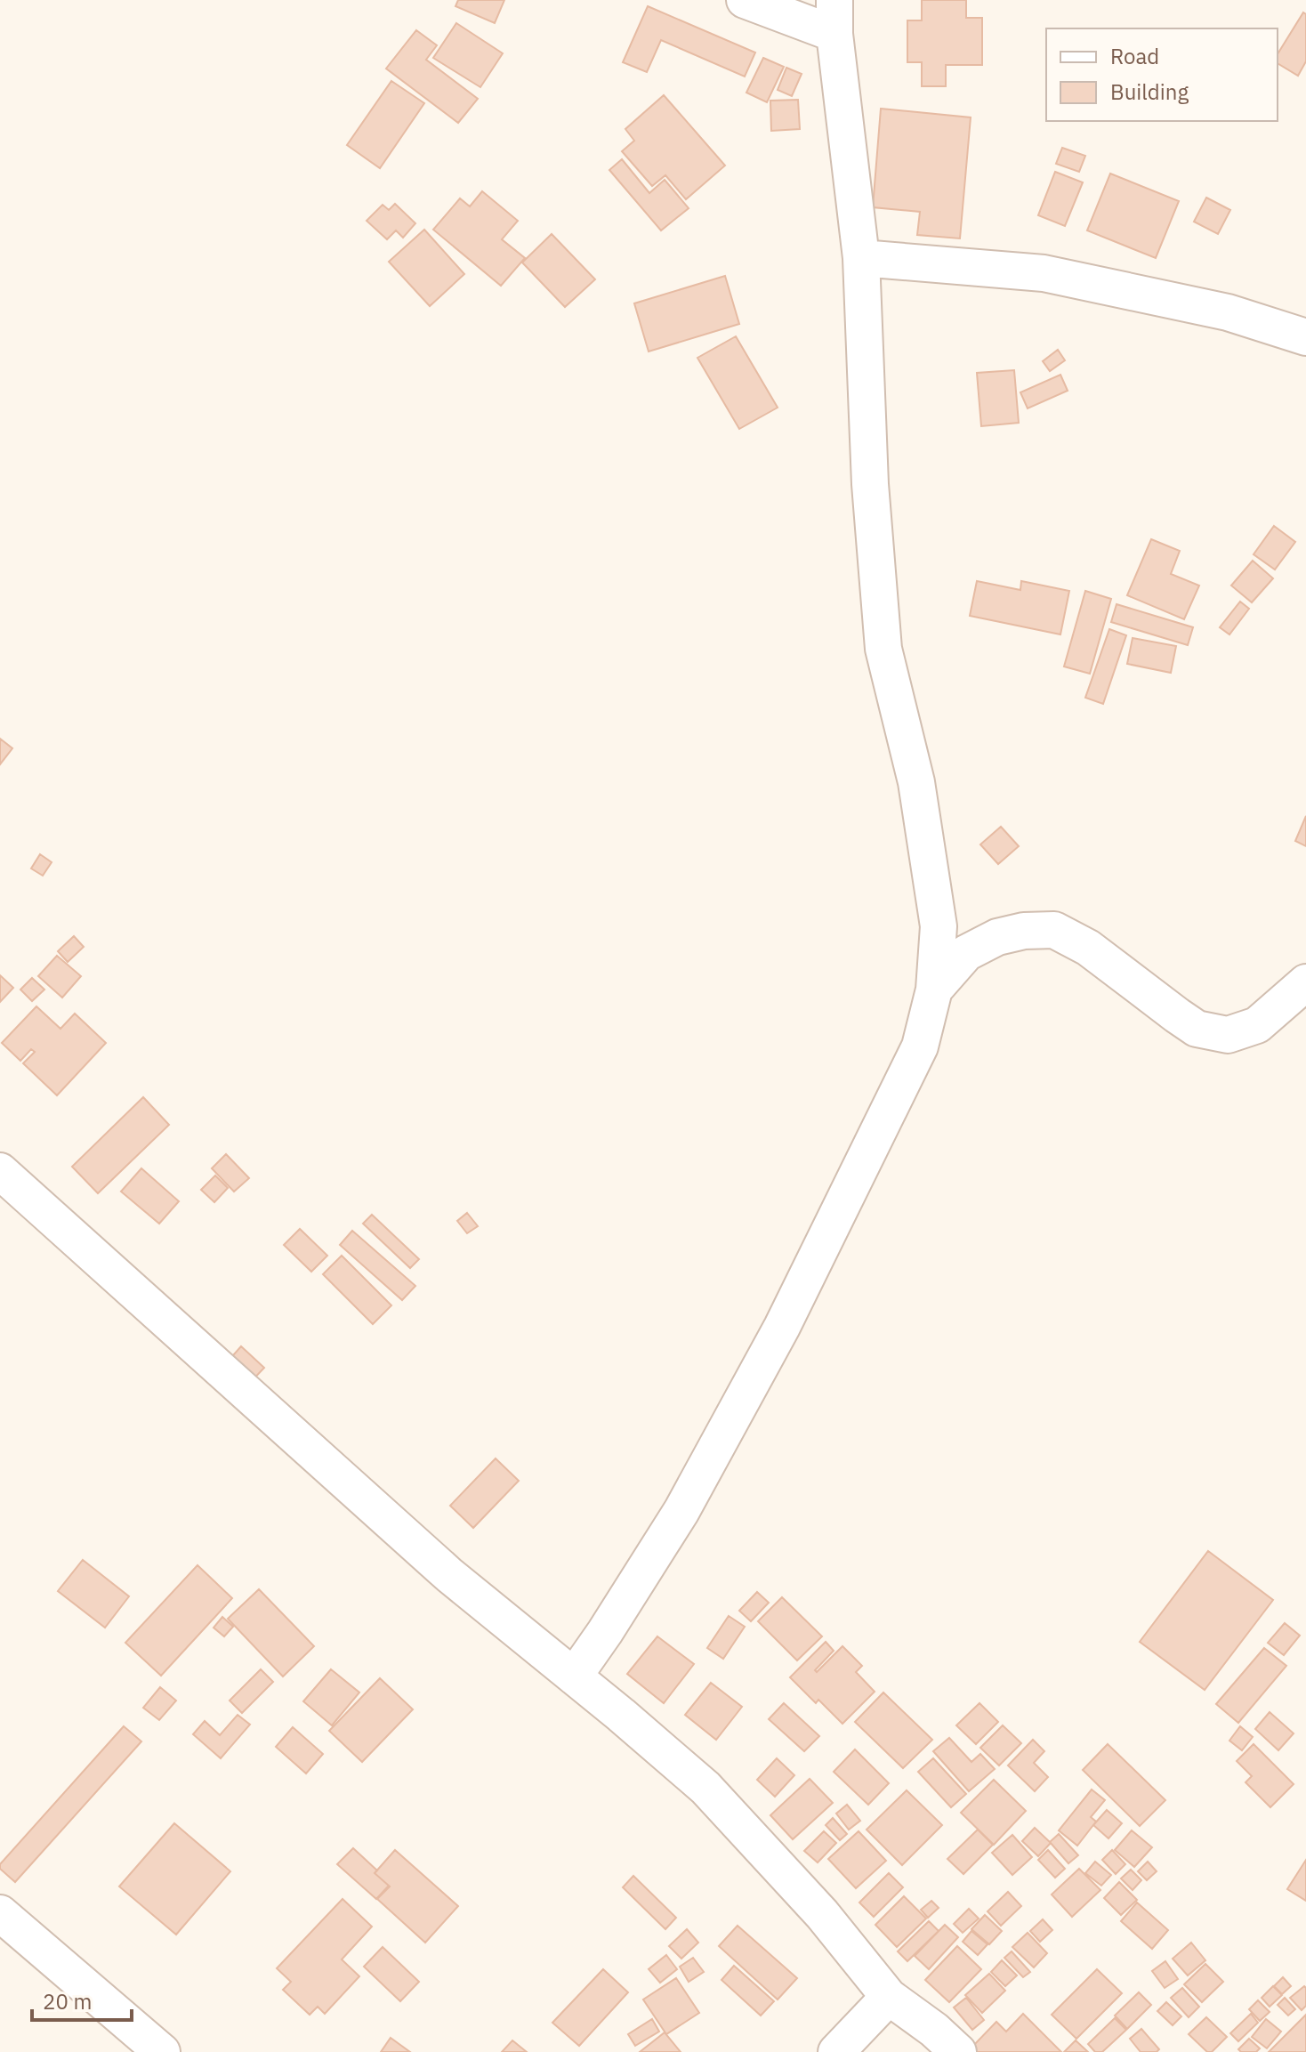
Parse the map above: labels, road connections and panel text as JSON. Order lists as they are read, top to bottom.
{
  "legend": ["Road", "Building"],
  "scale_bar": "20 m"
}
